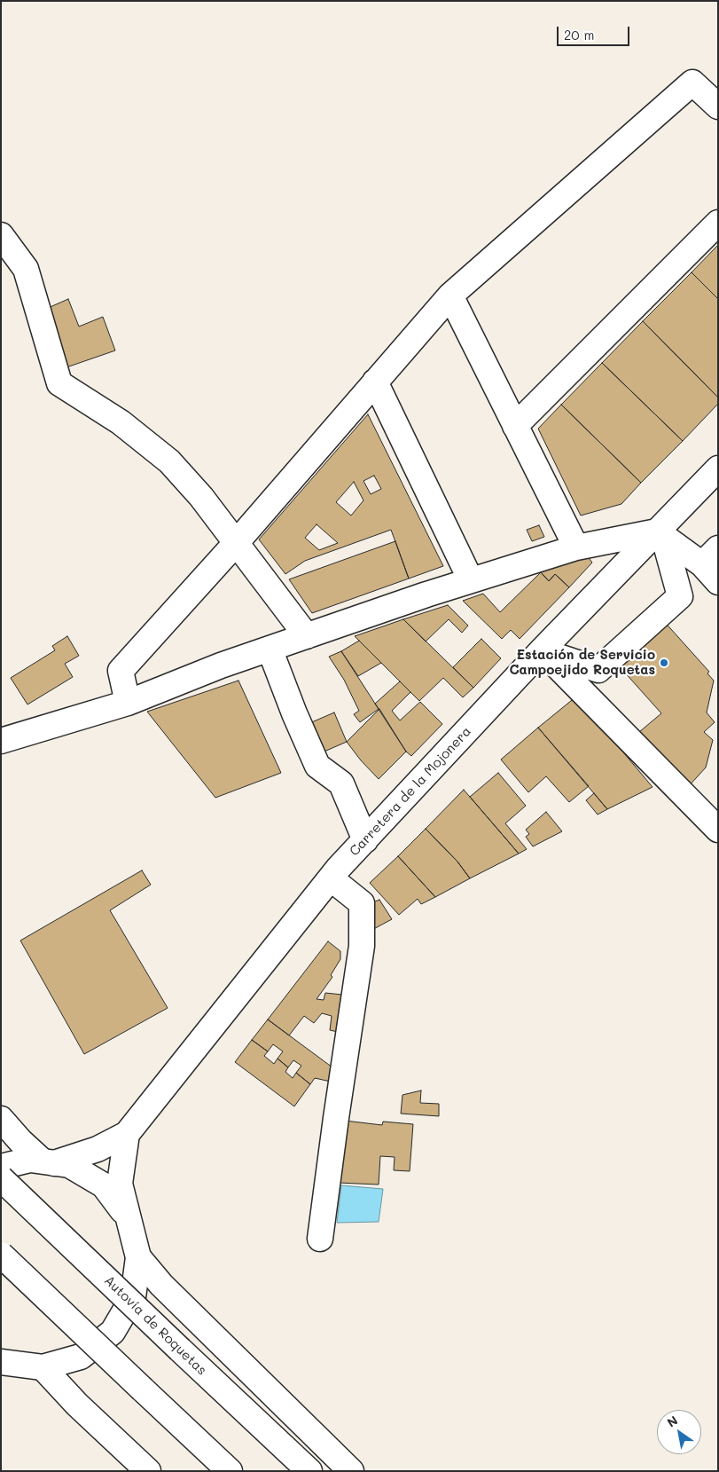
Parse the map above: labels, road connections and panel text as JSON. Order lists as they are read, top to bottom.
{
  "streets": {
    "main road": ["Carretera de la Mojonera", "Autovía de Roquetas"]
  },
  "places": ["Estación de Servicio Campoejido Roquetas"],
  "scale_bar": "20 m",
  "north": "top left"
}
